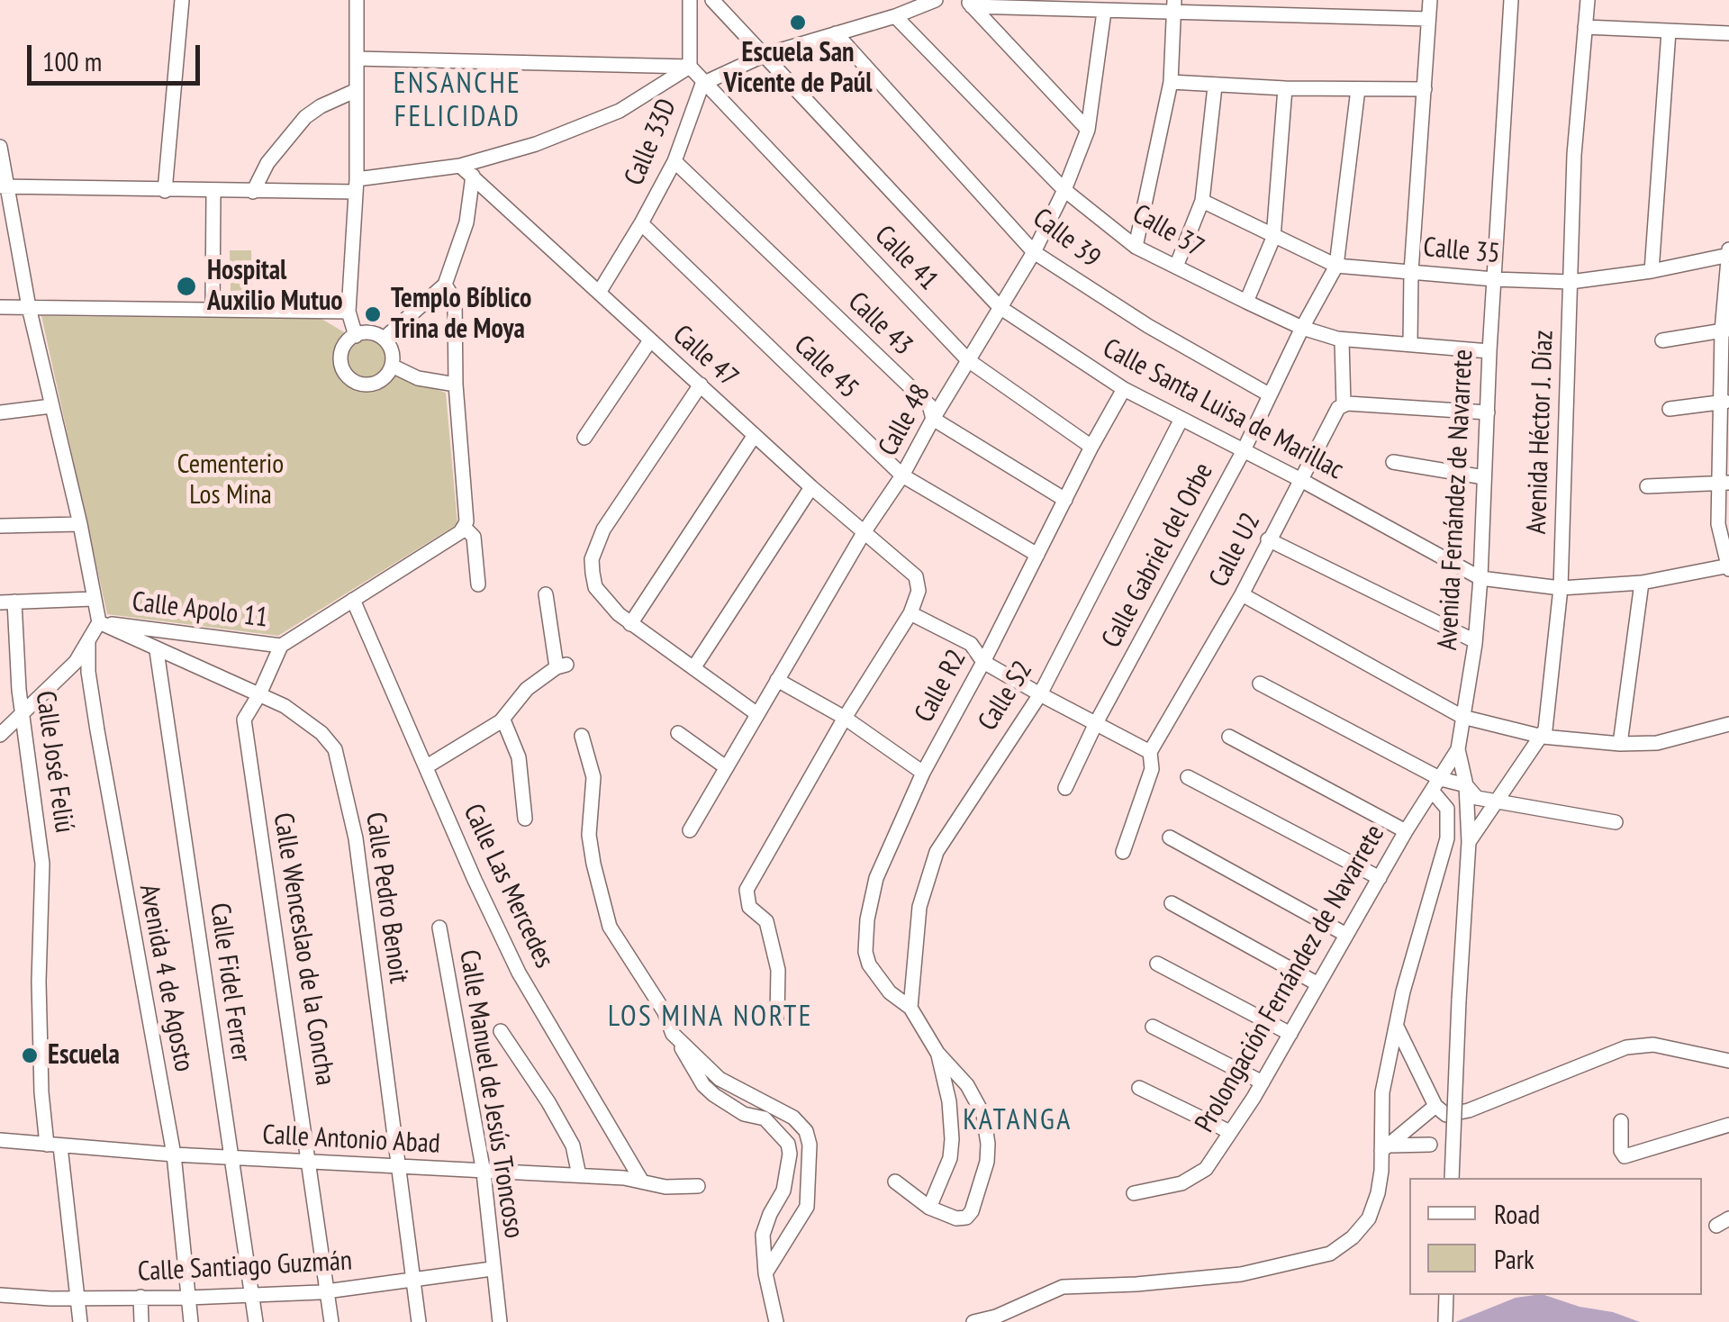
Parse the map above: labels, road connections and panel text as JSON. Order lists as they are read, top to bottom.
{
  "streets": {
    "street": [
      "Calle 33D",
      "Calle 37",
      "Calle 39",
      "Calle 35",
      "Calle 41",
      "Calle 43",
      "Calle 47",
      "Calle 45",
      "Calle Santa Luisa de Marillac",
      "Calle 48",
      "Avenida Héctor J. Díaz",
      "Avenida Fernández de Navarrete",
      "Calle U2",
      "Calle Gabriel del Orbe",
      "Calle Apolo 11",
      "Calle R2",
      "Calle S2",
      "Calle José Feliú",
      "Calle Las Mercedes",
      "Calle Pedro Benoit",
      "Calle Wenceslao de la Concha",
      "Avenida 4 de Agosto",
      "Prolongación Fernández de Navarrete",
      "Calle Fidel Ferrer",
      "Calle Manuel de Jesús Troncoso",
      "Calle Antonio Abad",
      "Calle Santiago Guzmán"
    ]
  },
  "crossings": [
    ["Calle 33D", "Calle 37"],
    ["Calle 33D", "Calle 39"],
    ["Calle 33D", "Calle 41"],
    ["Calle 33D", "Calle 43"],
    ["Calle 33D", "Calle 47"],
    ["Calle 33D", "Calle 45"],
    ["Calle 33D", "Calle Santa Luisa de Marillac"],
    ["Calle 37", "Calle 48"],
    ["Calle 37", "Avenida Fernández de Navarrete"],
    ["Calle 37", "Calle Gabriel del Orbe"],
    ["Calle 39", "Calle 48"],
    ["Calle 39", "Calle Gabriel del Orbe"],
    ["Calle 35", "Avenida Héctor J. Díaz"],
    ["Calle 35", "Avenida Fernández de Navarrete"],
    ["Calle 35", "Calle Gabriel del Orbe"],
    ["Calle 41", "Calle 48"],
    ["Calle 41", "Calle R2"],
    ["Calle 43", "Calle 48"],
    ["Calle 43", "Calle R2"],
    ["Calle 47", "Calle 48"],
    ["Calle 45", "Calle 48"],
    ["Calle 45", "Calle R2"],
    ["Calle Santa Luisa de Marillac", "Calle 48"],
    ["Calle Santa Luisa de Marillac", "Avenida Héctor J. Díaz"],
    ["Calle Santa Luisa de Marillac", "Avenida Fernández de Navarrete"],
    ["Calle Santa Luisa de Marillac", "Calle U2"],
    ["Calle Santa Luisa de Marillac", "Calle Gabriel del Orbe"],
    ["Calle Santa Luisa de Marillac", "Calle R2"],
    ["Calle Santa Luisa de Marillac", "Calle S2"],
    ["Avenida Héctor J. Díaz", "Avenida Fernández de Navarrete"],
    ["Avenida Fernández de Navarrete", "Prolongación Fernández de Navarrete"],
    ["Calle Apolo 11", "Calle José Feliú"],
    ["Calle Apolo 11", "Calle Las Mercedes"],
    ["Calle Apolo 11", "Calle Pedro Benoit"],
    ["Calle Apolo 11", "Calle Wenceslao de la Concha"],
    ["Calle Apolo 11", "Avenida 4 de Agosto"],
    ["Calle R2", "Calle S2"],
    ["Calle José Feliú", "Calle Antonio Abad"],
    ["Calle José Feliú", "Calle Santiago Guzmán"],
    ["Calle Las Mercedes", "Calle Antonio Abad"],
    ["Calle Pedro Benoit", "Calle Wenceslao de la Concha"],
    ["Calle Pedro Benoit", "Calle Fidel Ferrer"],
    ["Calle Pedro Benoit", "Calle Antonio Abad"],
    ["Calle Pedro Benoit", "Calle Santiago Guzmán"],
    ["Calle Wenceslao de la Concha", "Calle Antonio Abad"],
    ["Calle Wenceslao de la Concha", "Calle Santiago Guzmán"],
    ["Avenida 4 de Agosto", "Calle Antonio Abad"],
    ["Avenida 4 de Agosto", "Calle Santiago Guzmán"],
    ["Calle Fidel Ferrer", "Calle Antonio Abad"],
    ["Calle Fidel Ferrer", "Calle Santiago Guzmán"],
    ["Calle Manuel de Jesús Troncoso", "Calle Antonio Abad"],
    ["Calle Manuel de Jesús Troncoso", "Calle Santiago Guzmán"]
  ],
  "districts": ["ENSANCHE FELICIDAD", "LOS MINA NORTE", "KATANGA"],
  "parks": ["Cementerio Los Mina"],
  "places": [
    "Escuela San Vicente de Paúl",
    "Hospital Auxilio Mutuo",
    "Templo Bíblico Trina de Moya",
    "Escuela"
  ],
  "legend": ["Road", "Park"],
  "scale_bar": "100 m"
}
